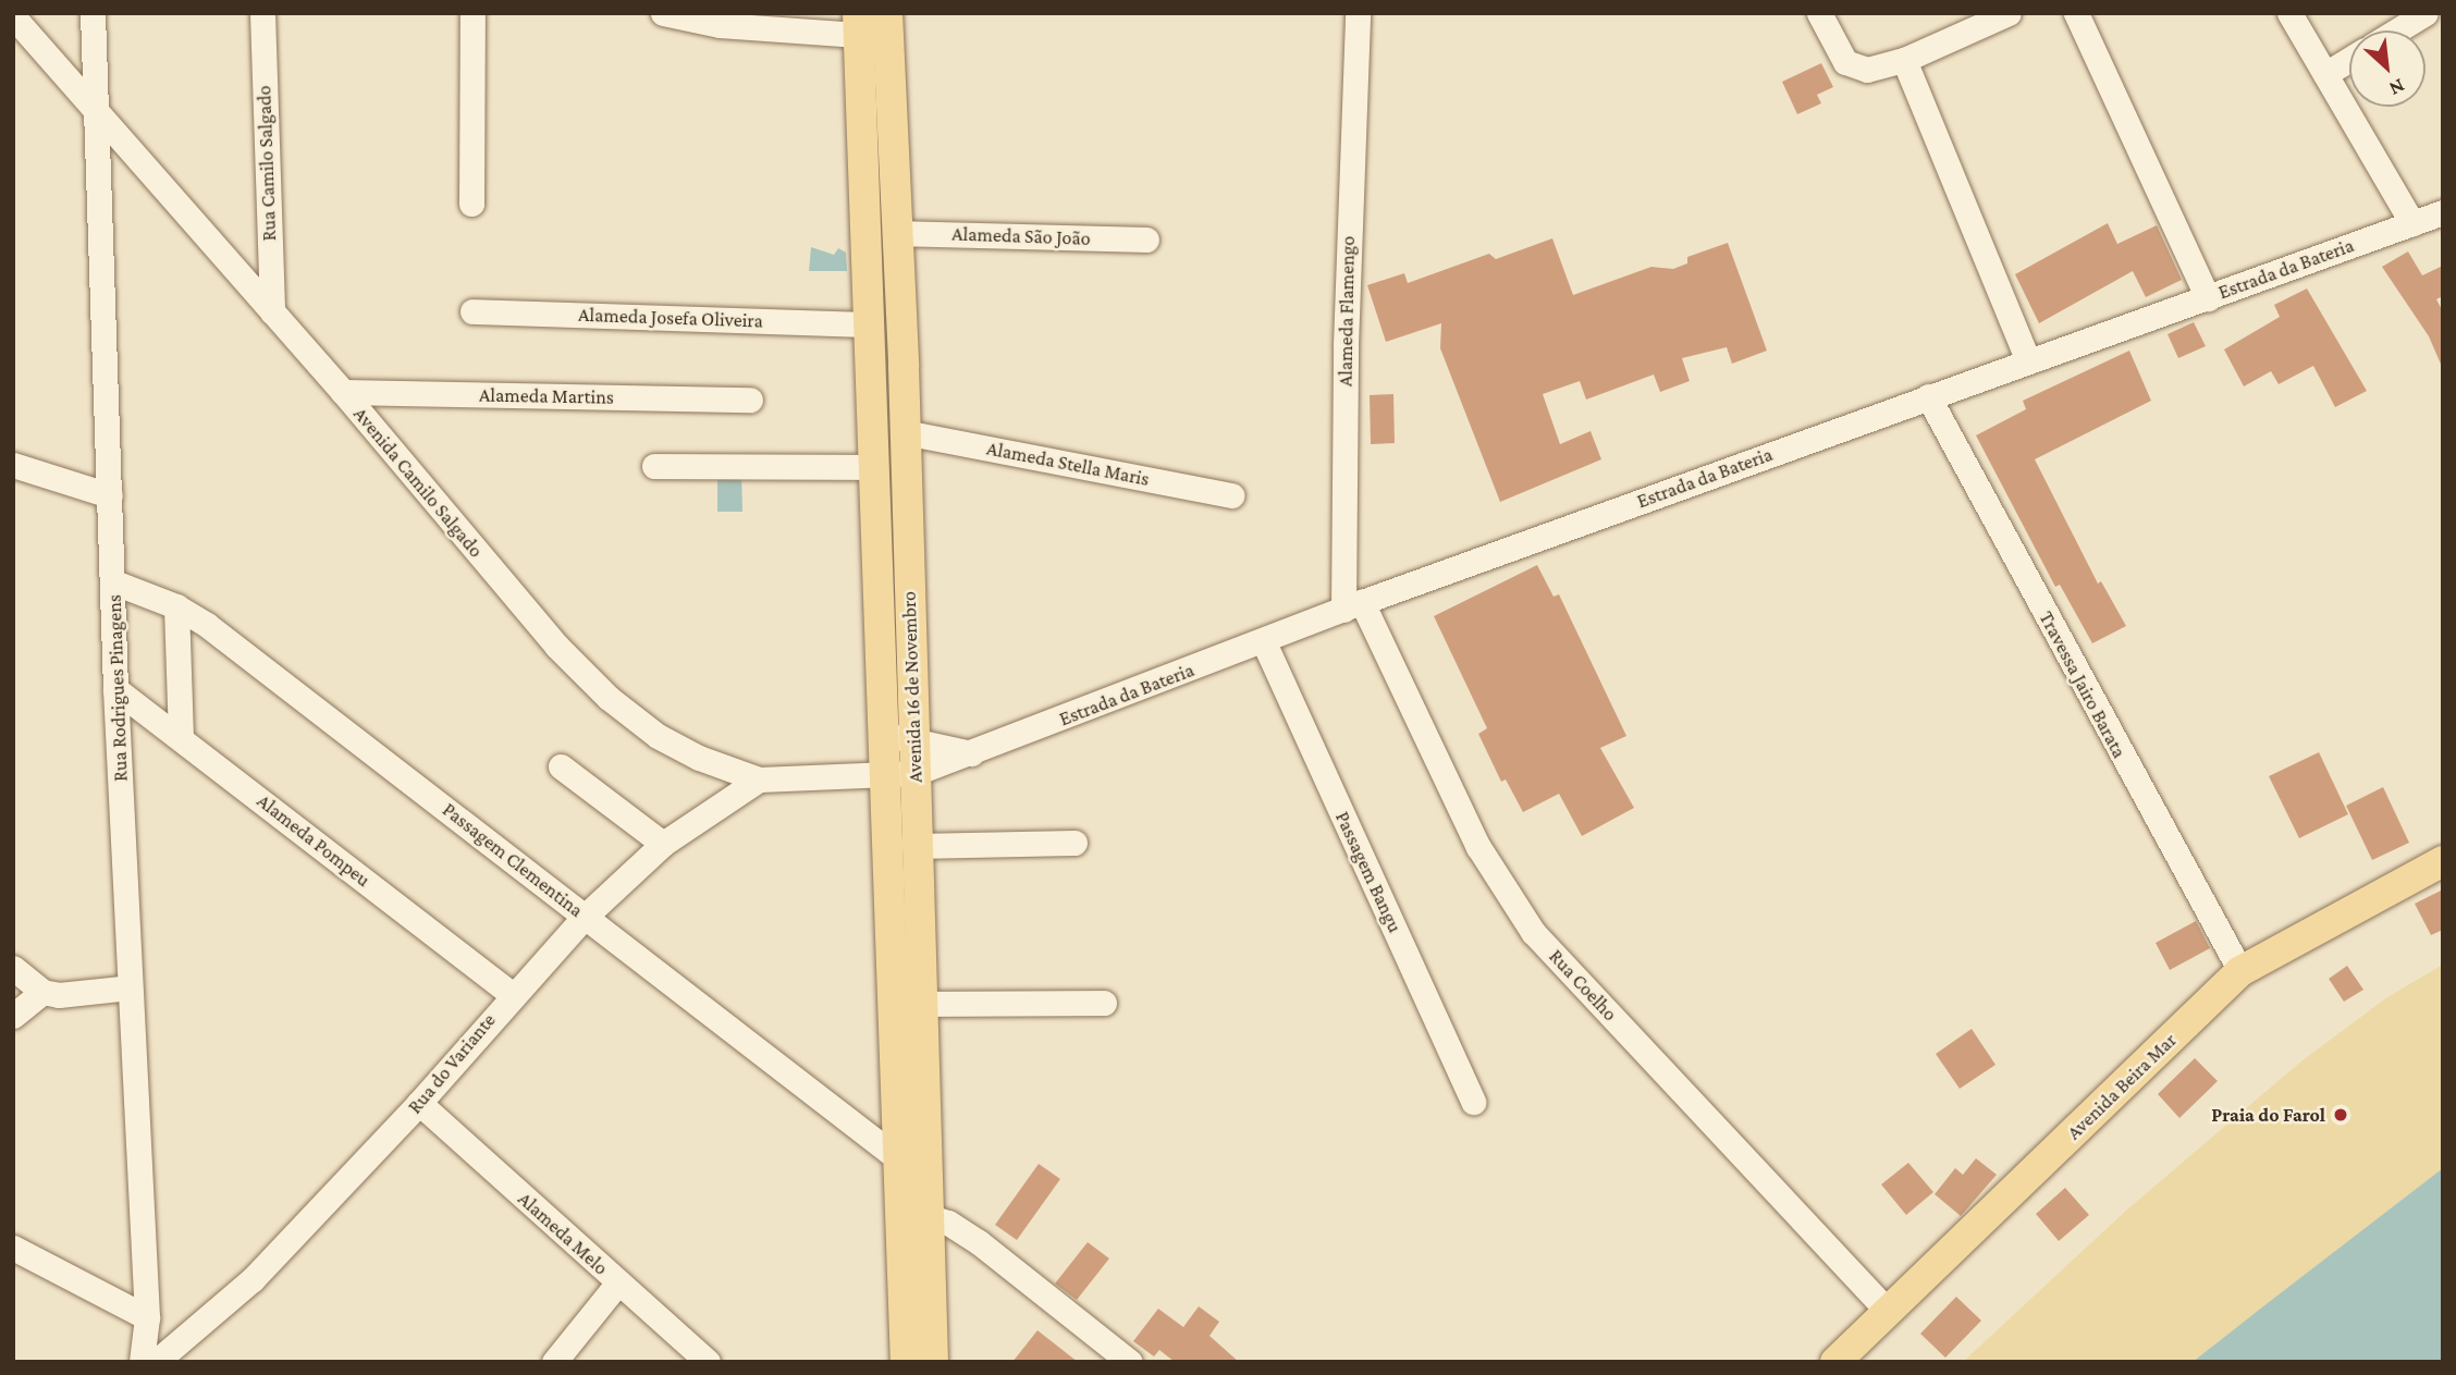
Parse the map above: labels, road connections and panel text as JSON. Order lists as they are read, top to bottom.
{
  "streets": {
    "main road": ["Avenida 16 de Novembro", "Avenida Beira Mar"],
    "street": [
      "Rua Camilo Salgado",
      "Alameda São João",
      "Estrada da Bateria",
      "Alameda Flamengo",
      "Alameda Josefa Oliveira",
      "Alameda Martins",
      "Alameda Stella Maris",
      "Avenida Camilo Salgado",
      "Travessa Jairo Barata",
      "Rua Rodrigues Pinagens",
      "Alameda Pompeu",
      "Passagem Clementina",
      "Passagem Bangu",
      "Rua Coelho",
      "Rua do Variante",
      "Alameda Melo"
    ]
  },
  "crossings": [
    ["Rua Camilo Salgado", "Avenida Camilo Salgado"],
    ["Alameda São João", "Avenida 16 de Novembro"],
    ["Estrada da Bateria", "Alameda Flamengo"],
    ["Estrada da Bateria", "Avenida Camilo Salgado"],
    ["Estrada da Bateria", "Travessa Jairo Barata"],
    ["Estrada da Bateria", "Avenida 16 de Novembro"],
    ["Estrada da Bateria", "Passagem Bangu"],
    ["Estrada da Bateria", "Rua Coelho"],
    ["Alameda Flamengo", "Rua Coelho"],
    ["Alameda Josefa Oliveira", "Avenida 16 de Novembro"],
    ["Alameda Martins", "Avenida Camilo Salgado"],
    ["Alameda Stella Maris", "Avenida 16 de Novembro"],
    ["Avenida Camilo Salgado", "Avenida 16 de Novembro"],
    ["Avenida Camilo Salgado", "Rua Rodrigues Pinagens"],
    ["Avenida Camilo Salgado", "Rua do Variante"],
    ["Travessa Jairo Barata", "Avenida Beira Mar"],
    ["Avenida 16 de Novembro", "Passagem Clementina"],
    ["Rua Rodrigues Pinagens", "Alameda Pompeu"],
    ["Rua Rodrigues Pinagens", "Passagem Clementina"],
    ["Alameda Pompeu", "Rua do Variante"],
    ["Passagem Clementina", "Rua do Variante"],
    ["Rua Coelho", "Avenida Beira Mar"],
    ["Rua do Variante", "Alameda Melo"]
  ],
  "places": ["Praia do Farol"],
  "north": "bottom right"
}
